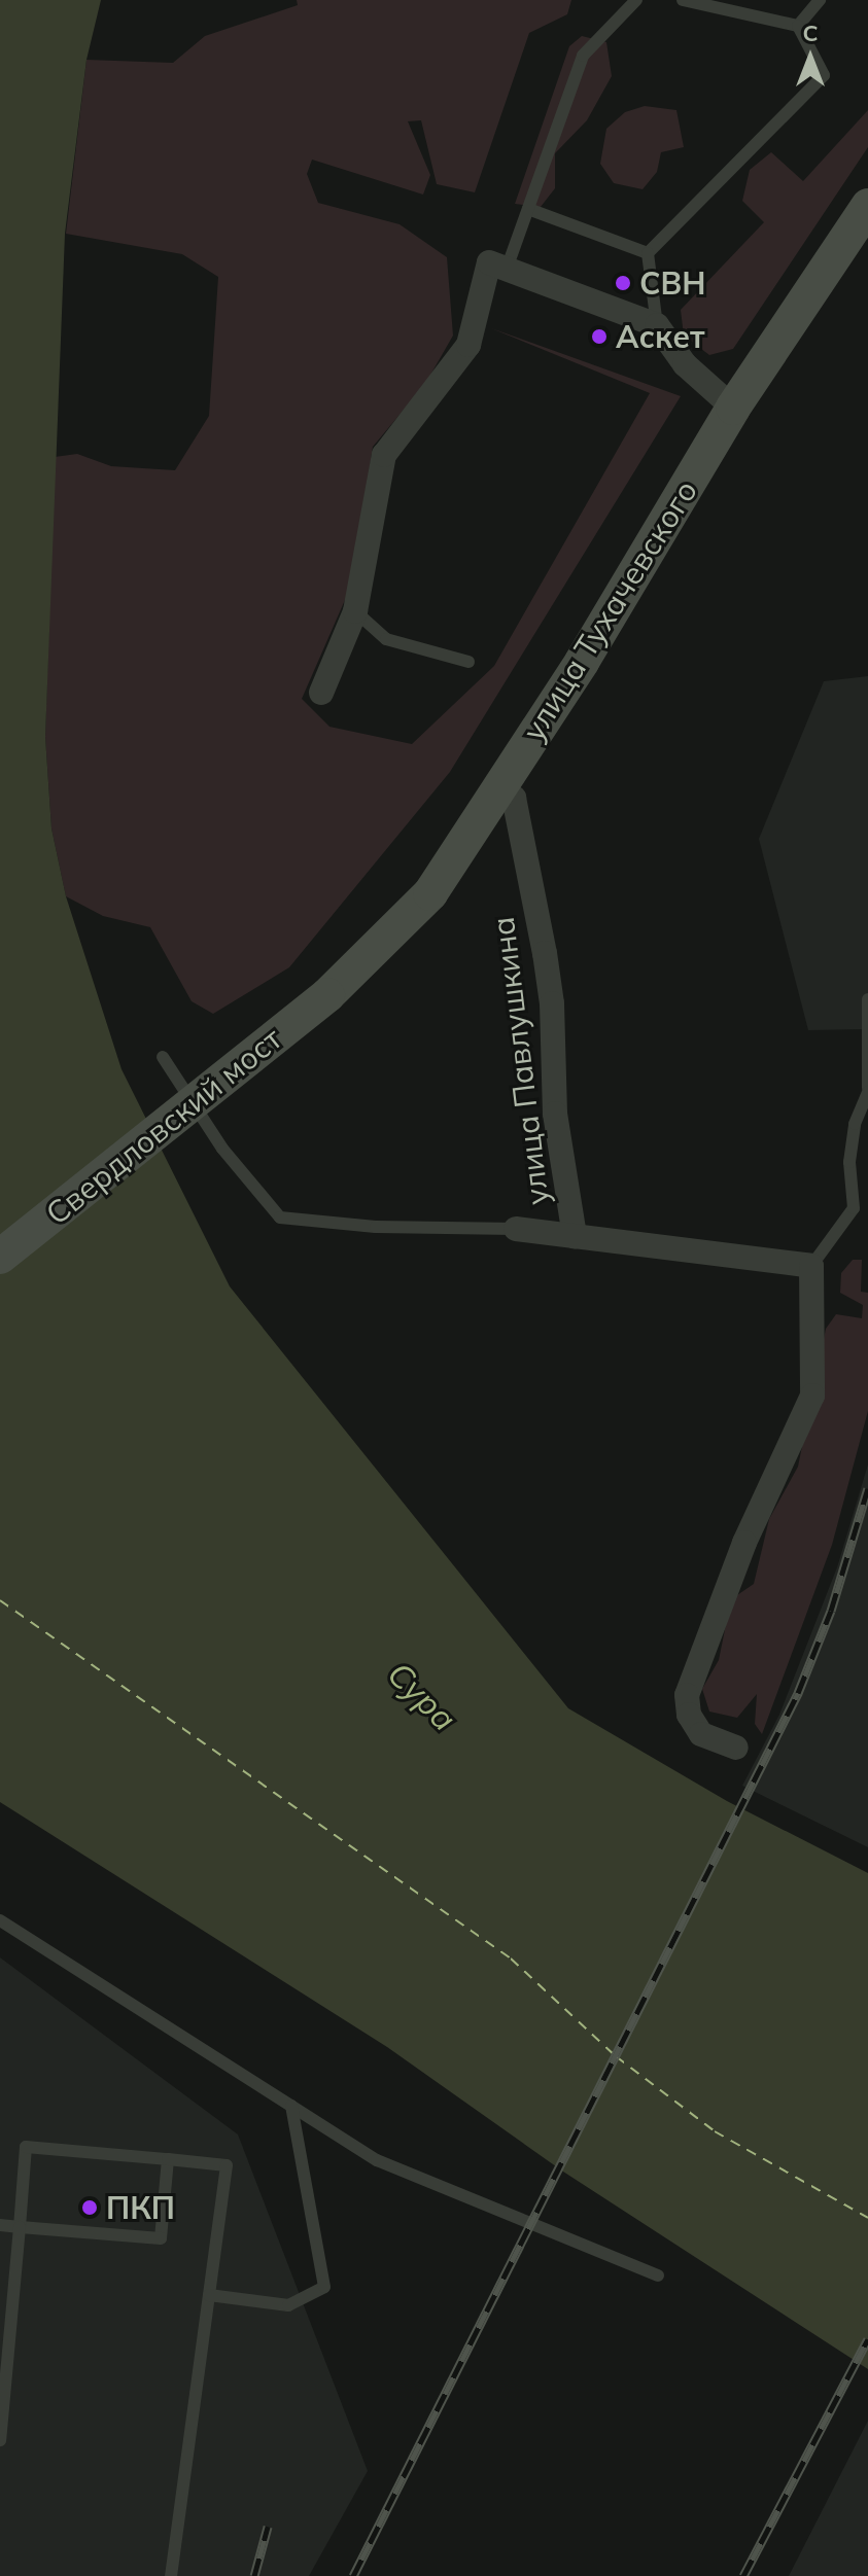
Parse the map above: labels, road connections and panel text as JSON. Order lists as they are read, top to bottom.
{
  "streets": {
    "main road": ["улица Тухачевского", "Свердловский мост"],
    "street": ["улица Павлушкина"]
  },
  "crossings": [
    ["улица Тухачевского", "улица Павлушкина"],
    ["улица Тухачевского", "Свердловский мост"]
  ],
  "water": ["Сура"],
  "places": ["СВН", "Аскет", "ПКП"],
  "north": "top"
}
